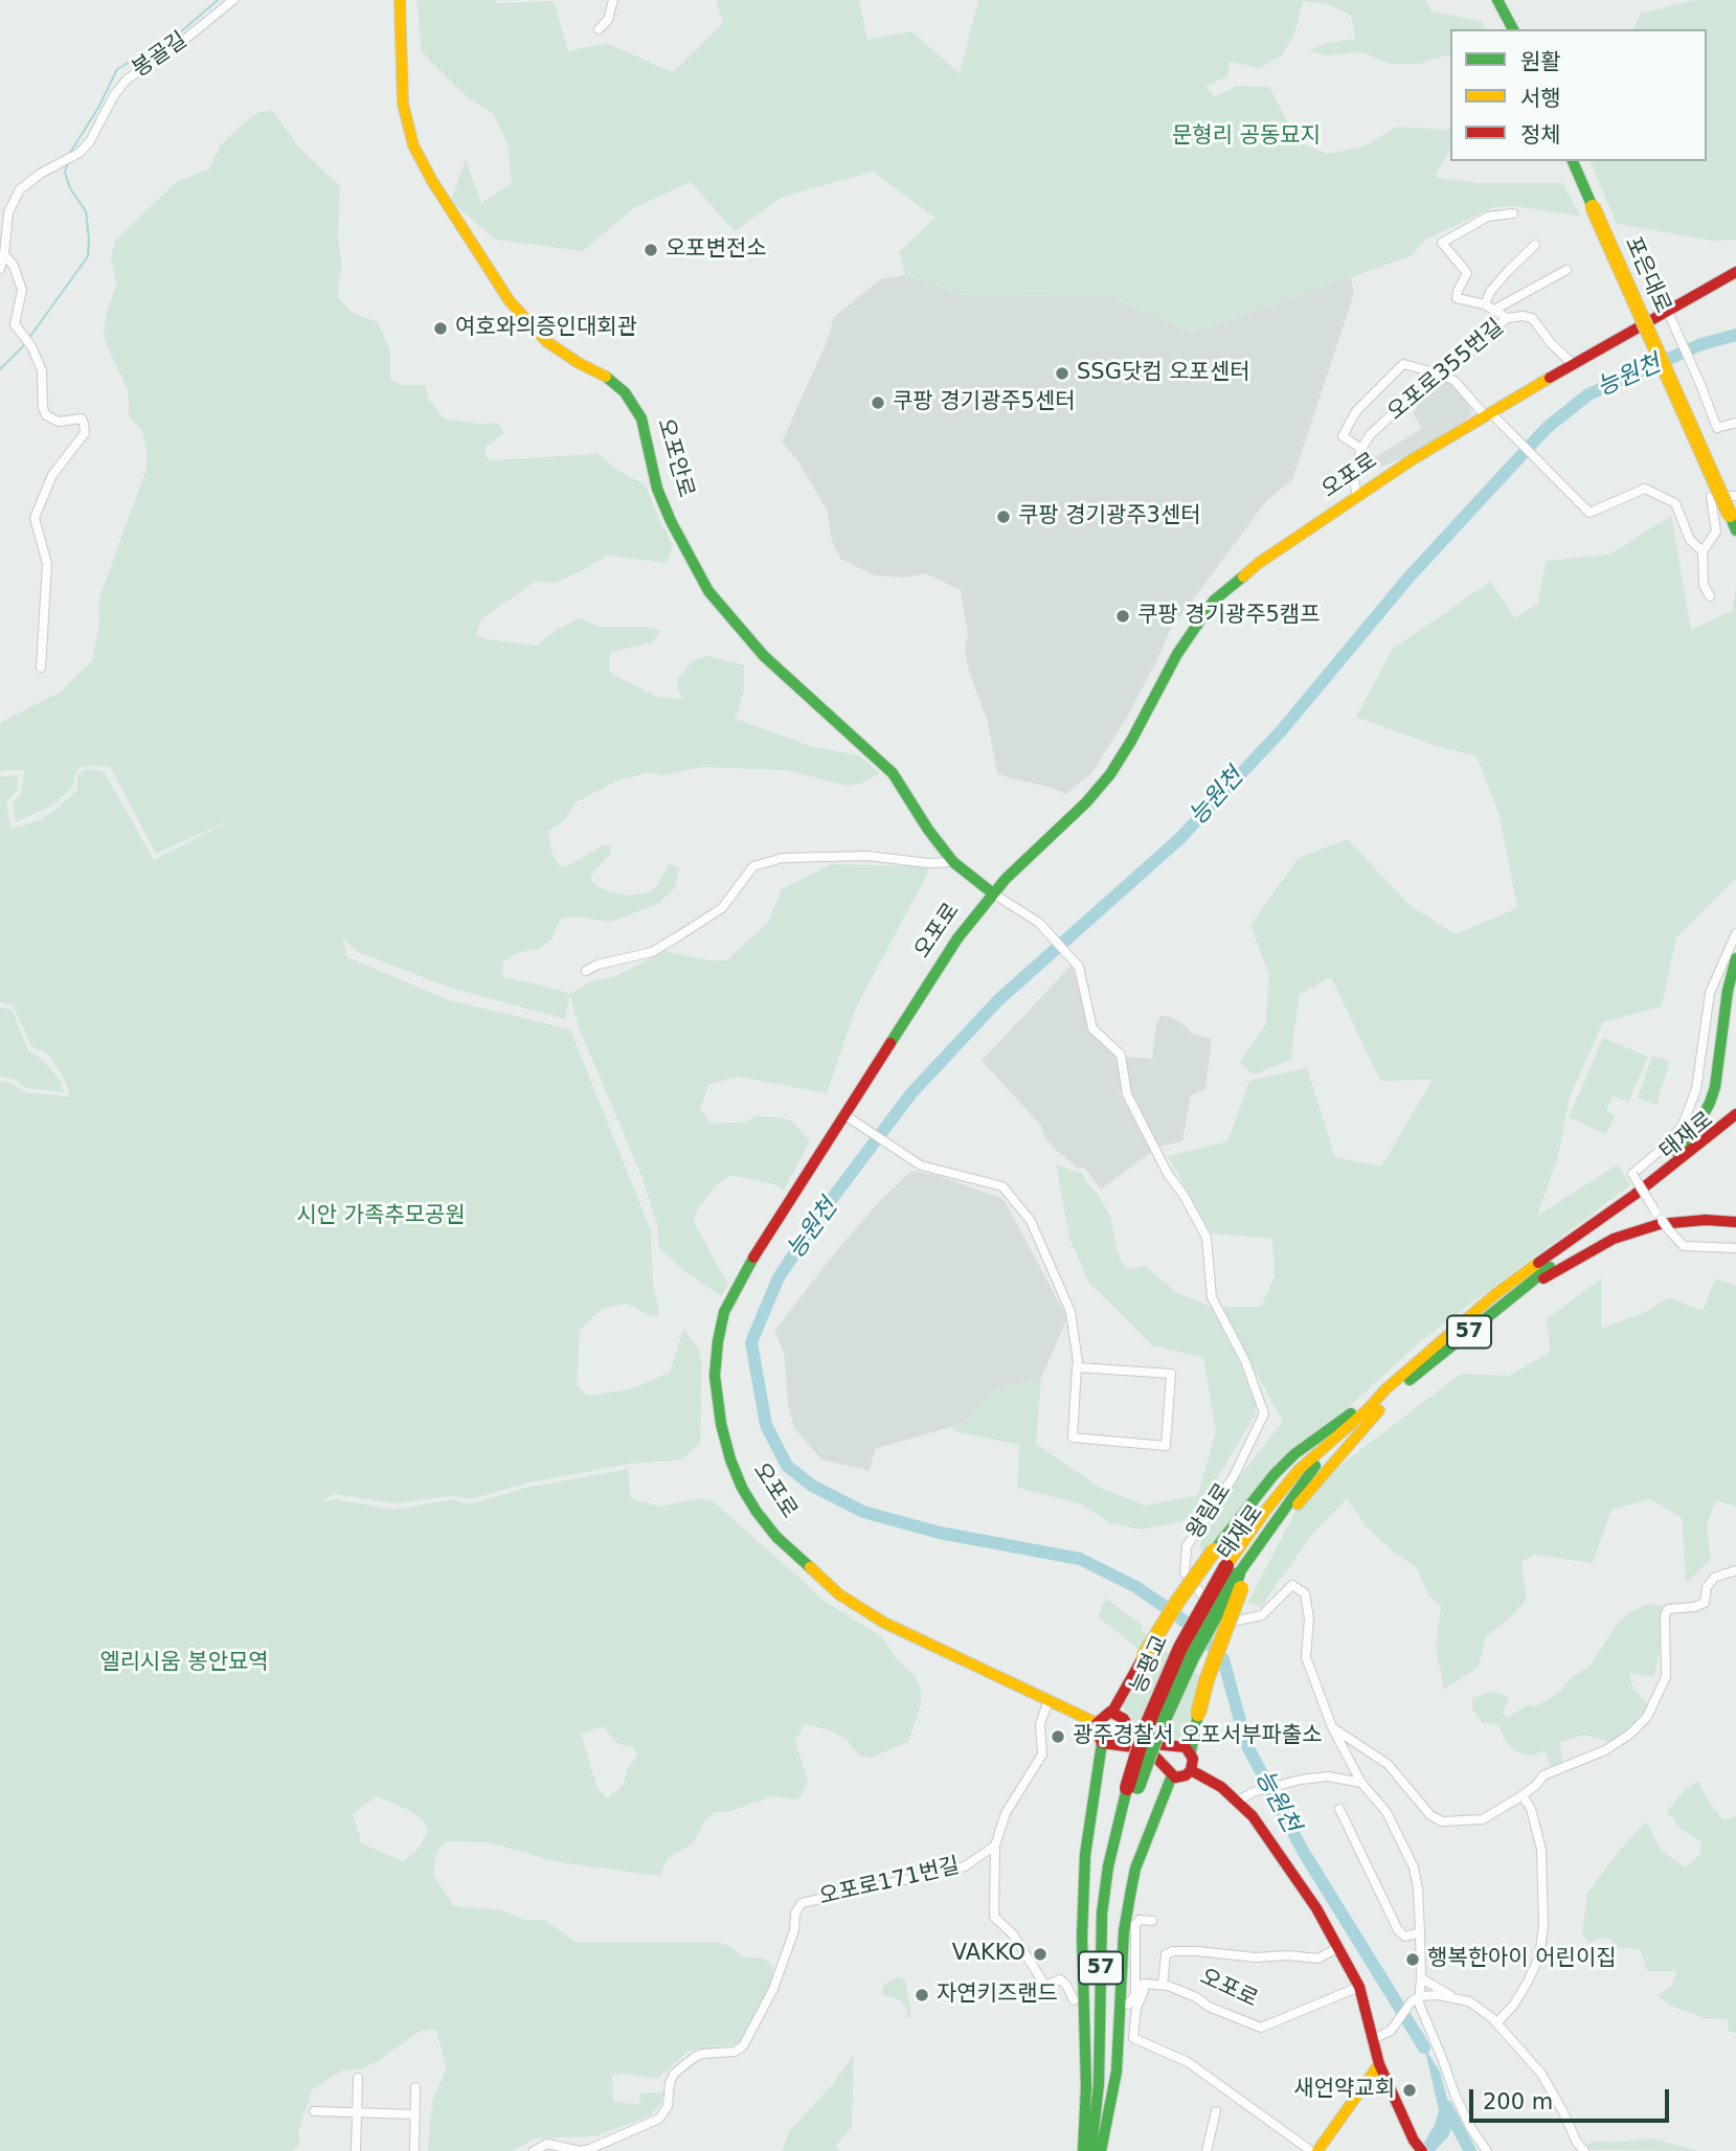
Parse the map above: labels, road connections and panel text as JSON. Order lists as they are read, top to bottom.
{
  "streets": {
    "main road": [
      "오포안로",
      "오포로",
      "태재로",
      "57",
      "능평교"
    ],
    "street": [
      "봉골길",
      "오포로355번길",
      "왕림로",
      "오포로171번길"
    ]
  },
  "crossings": [
    ["오포로355번길", "오포로"],
    ["오포안로", "오포로"],
    ["오포안로", "왕림로"],
    ["오포로", "왕림로"],
    ["오포로", "오포로171번길"],
    ["태재로", "57"],
    ["태재로", "능평교"],
    ["57", "능평교"]
  ],
  "water": ["능원천"],
  "parks": ["문형리 공동묘지", "시안 가족추모공원", "엘리시움 봉안묘역"],
  "places": [
    "오포변전소",
    "여호와의증인대회관",
    "SSG닷컴 오포센터",
    "쿠팡 경기광주5센터",
    "쿠팡 경기광주3센터",
    "쿠팡 경기광주5캠프",
    "광주경찰서 오포서부파출소",
    "VAKKO",
    "행복한아이 어린이집",
    "자연키즈랜드",
    "새언약교회"
  ],
  "legend": ["원활", "서행", "정체"],
  "scale_bar": "200 m"
}
